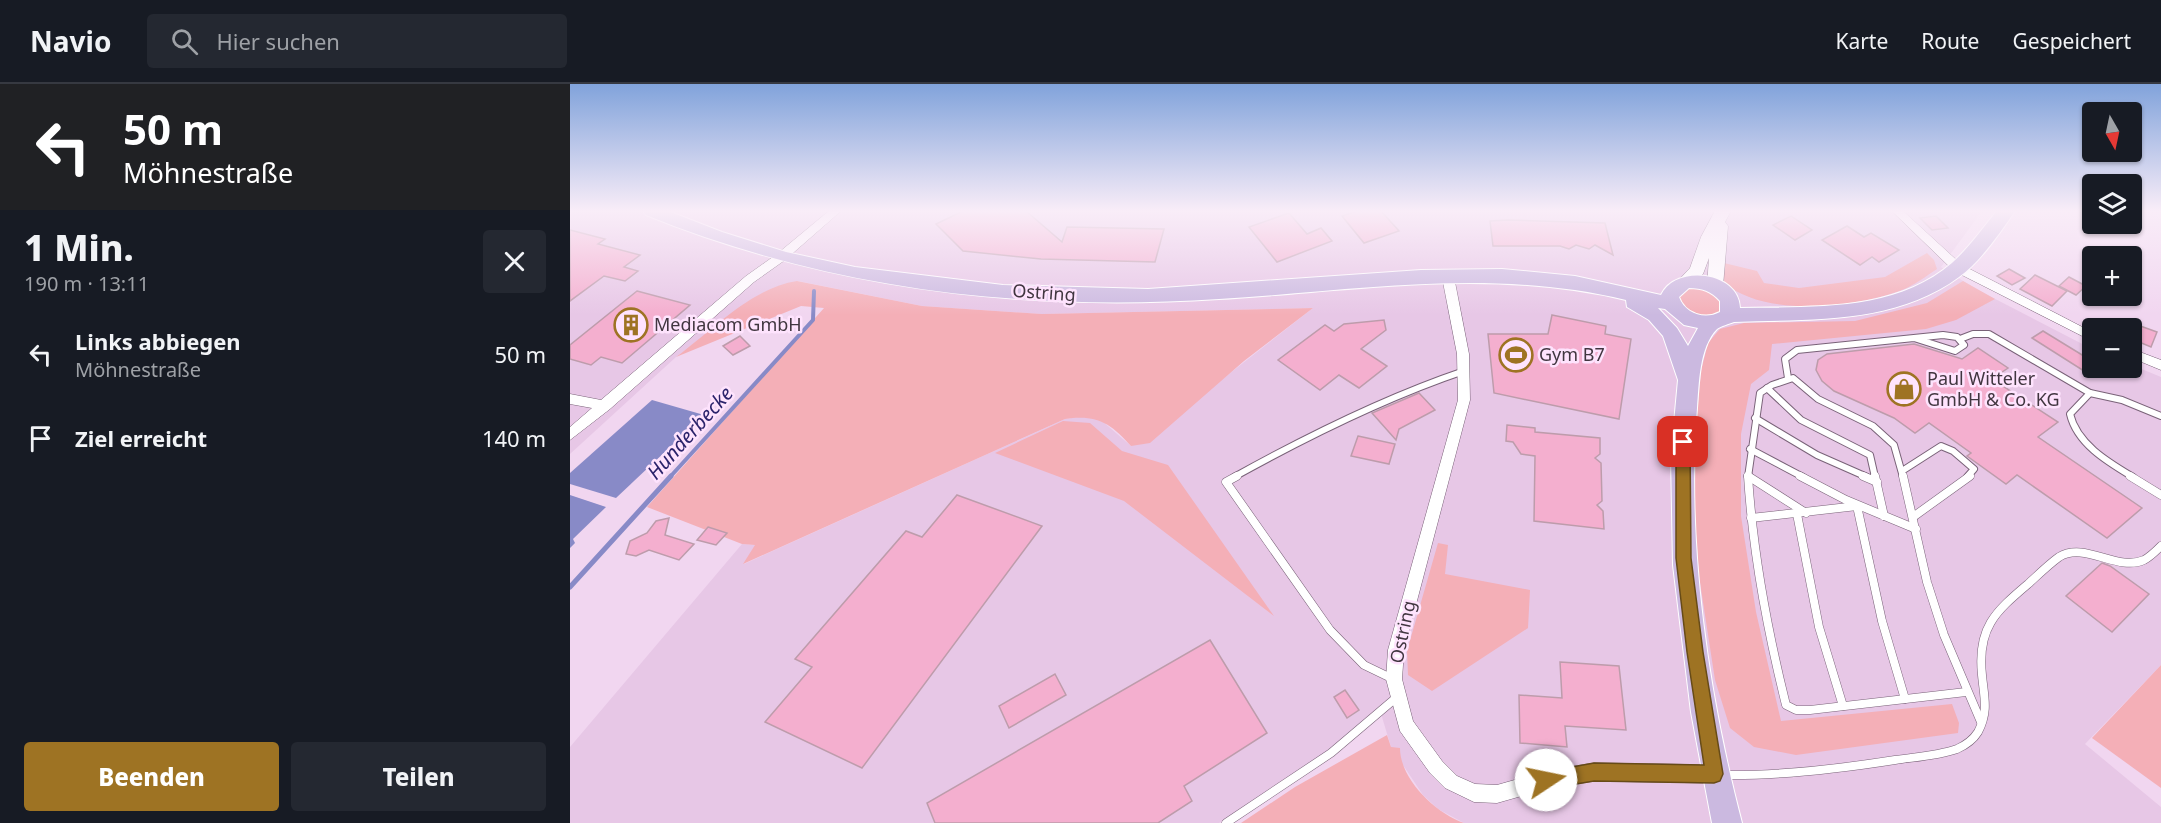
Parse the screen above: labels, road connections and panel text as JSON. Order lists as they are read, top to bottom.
{
  "streets": {
    "main road": ["Ostring"]
  },
  "water": ["Hunderbecke"],
  "places": {
    "building": ["Mediacom GmbH"],
    "sports": ["Gym B7"],
    "shop": ["Paul Witteler GmbH & Co. KG"]
  },
  "north": "bottom",
  "page": {
    "header": "Navio",
    "search": "Hier suchen",
    "nav": ["Karte", "Route", "Gespeichert"],
    "turn": ["50 m", "Möhnestraße"],
    "map_buttons": ["+", "−"],
    "heading": ["1 Min.", "190 m · 13:11"],
    "list": [
      {
        "name": "Links abbiegen",
        "note": "Möhnestraße",
        "value": "50 m"
      },
      {
        "name": "Ziel erreicht",
        "value": "140 m"
      }
    ],
    "buttons": ["Beenden", "Teilen"]
  }
}
